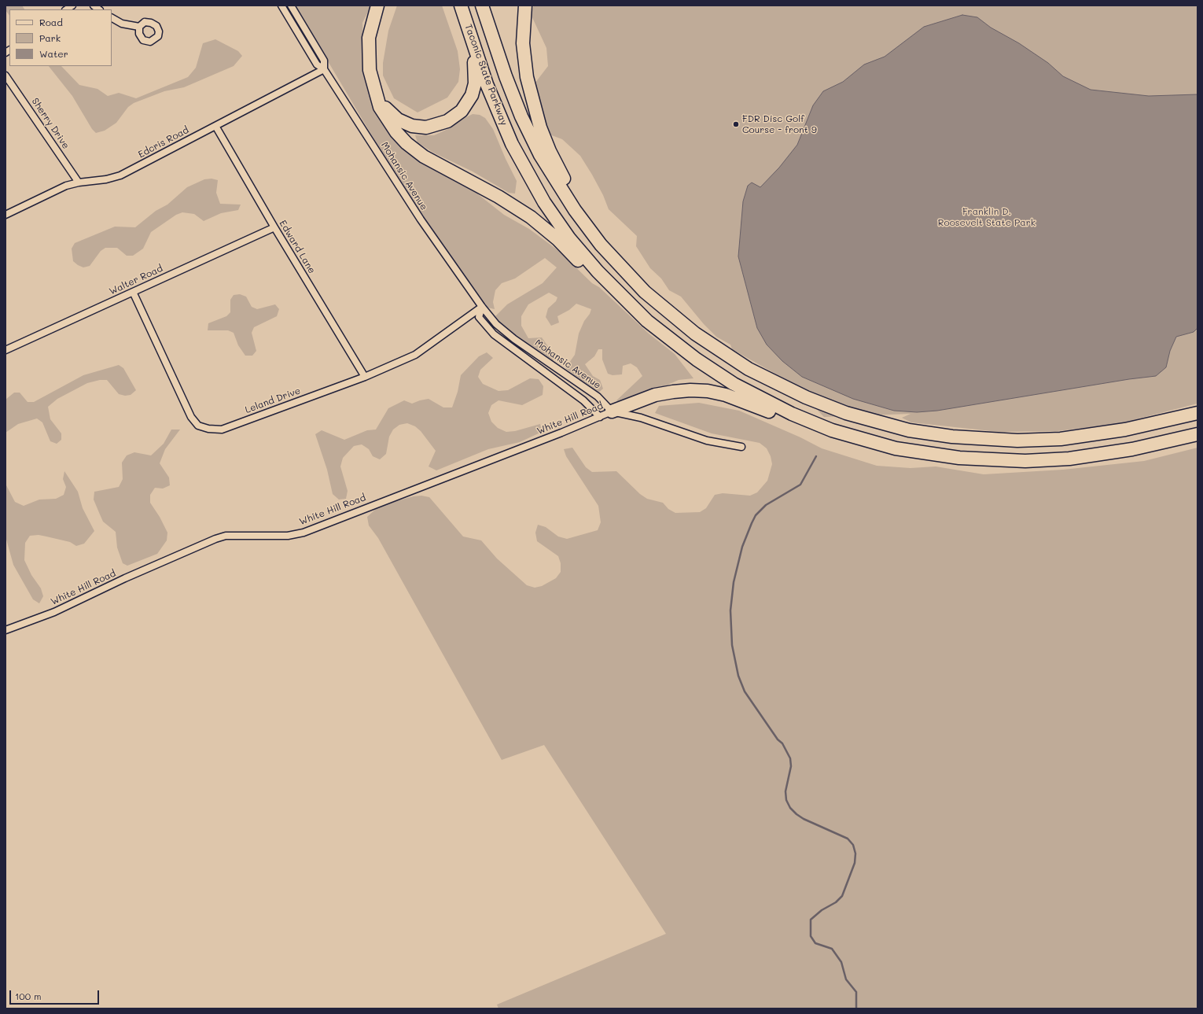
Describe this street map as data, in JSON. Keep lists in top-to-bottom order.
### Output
{
  "streets": {
    "highway": ["Taconic State Parkway"],
    "street": [
      "Sherry Drive",
      "Edcris Road",
      "Mohansic Avenue",
      "Edward Lane",
      "Walter Road",
      "Leland Drive",
      "White Hill Road"
    ]
  },
  "crossings": [
    ["Sherry Drive", "Edcris Road"],
    ["Edcris Road", "Mohansic Avenue"],
    ["Edcris Road", "Edward Lane"],
    ["Mohansic Avenue", "Leland Drive"],
    ["Mohansic Avenue", "White Hill Road"],
    ["Edward Lane", "Walter Road"],
    ["Edward Lane", "Leland Drive"],
    ["Walter Road", "Leland Drive"]
  ],
  "parks": ["Franklin D. Roosevelt State Park"],
  "places": ["FDR Disc Golf Course - front 9"],
  "legend": ["Road", "Park", "Water"],
  "scale_bar": "100 m"
}
